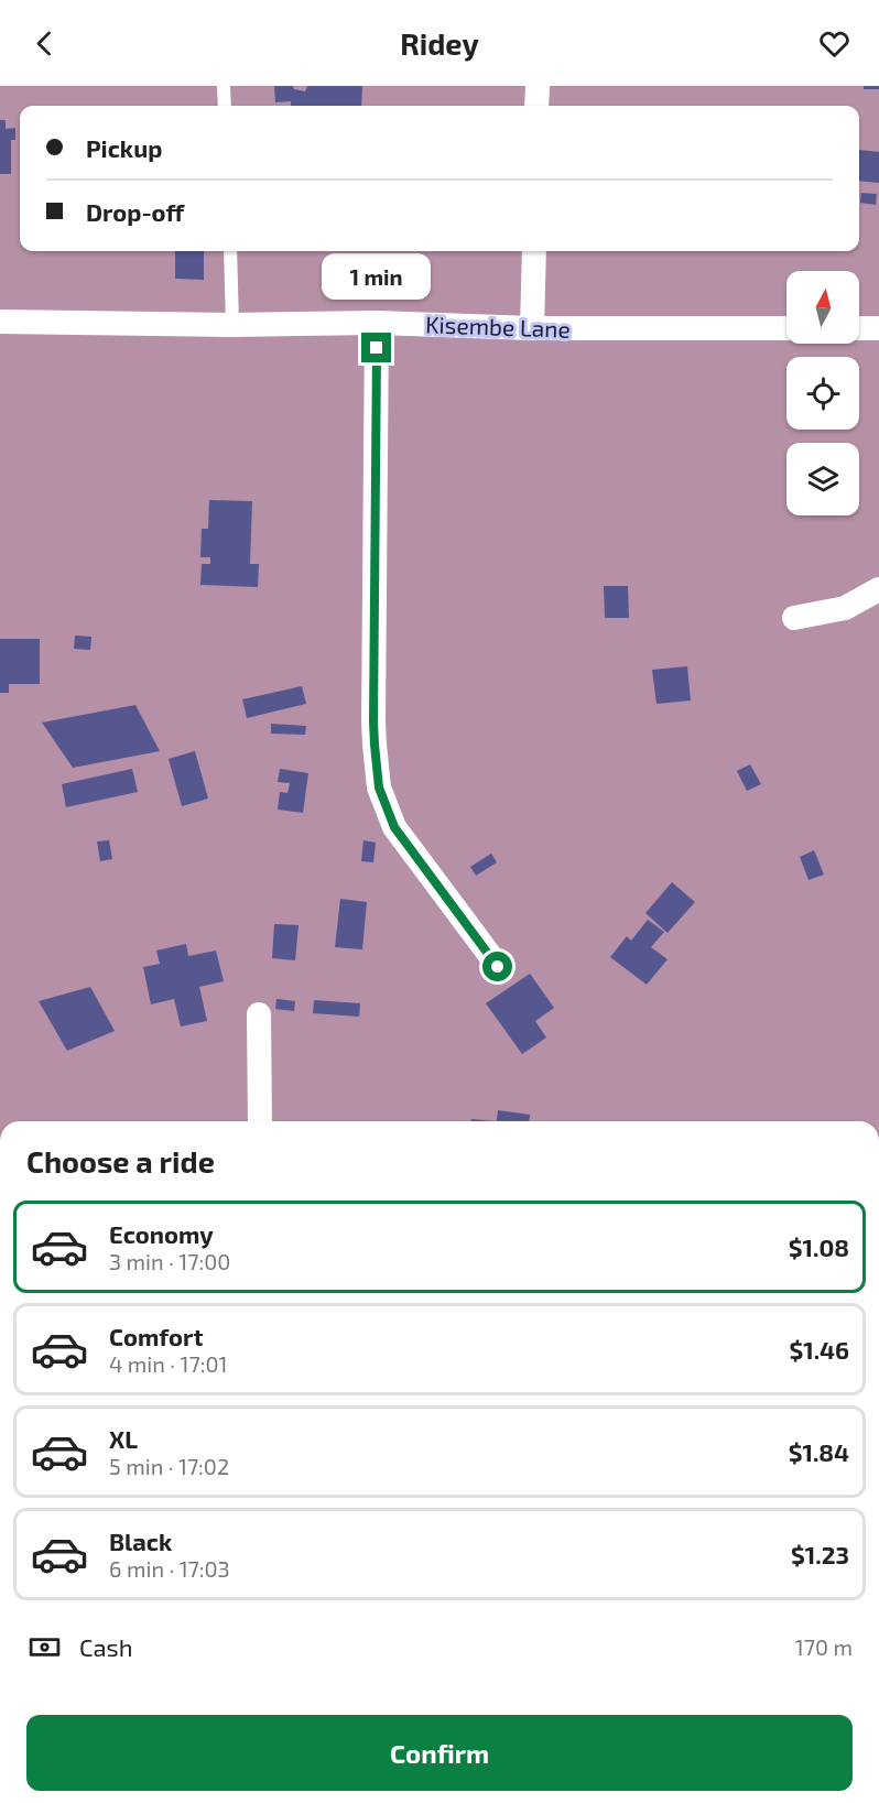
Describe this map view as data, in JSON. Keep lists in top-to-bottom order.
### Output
{
  "streets": {
    "street": ["Kisembe Lane"]
  },
  "north": "top",
  "page": {
    "header": "Ridey",
    "banner": ["Pickup", "Drop-off"],
    "bubble": "1 min",
    "heading": "Choose a ride",
    "list": [
      {
        "name": "Economy",
        "note": "3 min · 17:00",
        "value": "$1.08"
      },
      {
        "name": "Comfort",
        "note": "4 min · 17:01",
        "value": "$1.46"
      },
      {
        "name": "XL",
        "note": "5 min · 17:02",
        "value": "$1.84"
      },
      {
        "name": "Black",
        "note": "6 min · 17:03",
        "value": "$1.23"
      }
    ],
    "pay": ["Cash", "170 m"],
    "buttons": "Confirm"
  }
}
